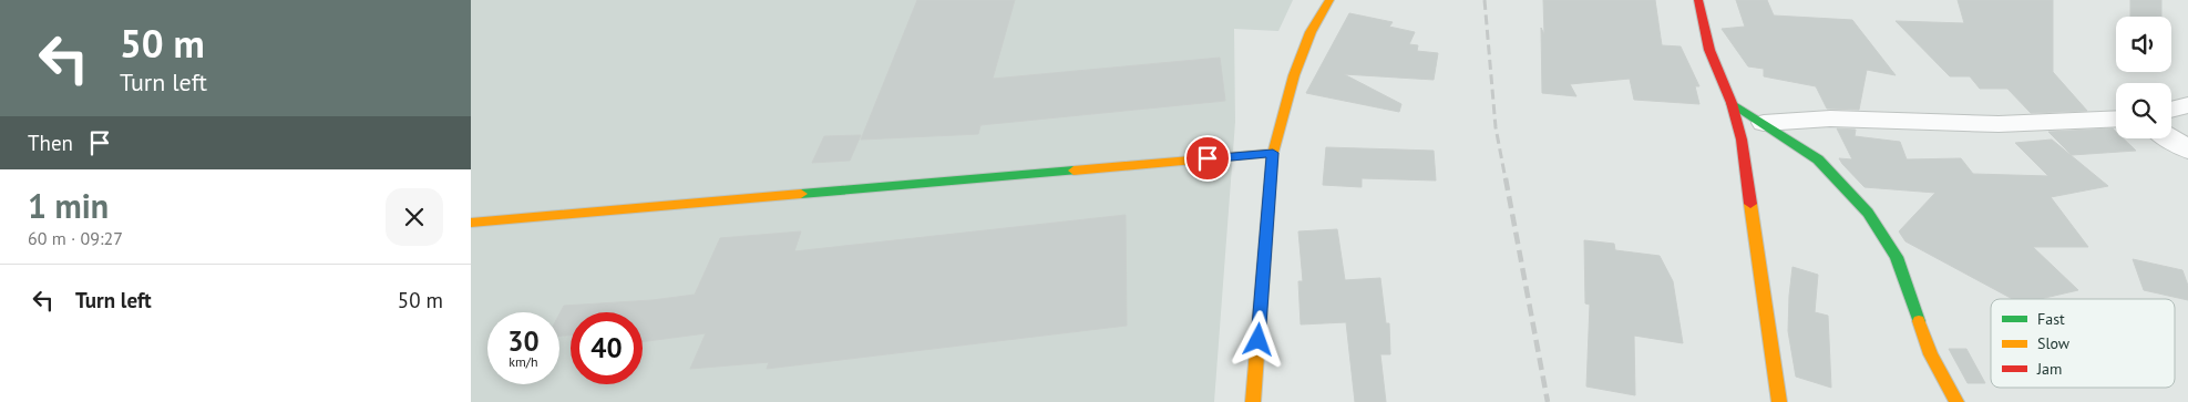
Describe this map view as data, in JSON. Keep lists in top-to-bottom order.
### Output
{
  "legend": ["Fast", "Slow", "Jam"],
  "page": {
    "turn": ["50 m", "Turn left"],
    "then": "Then",
    "heading": ["1 min", "60 m · 09:27"],
    "list": [
      {
        "name": "Turn left",
        "value": "50 m"
      }
    ],
    "speed": "30 km/h",
    "limit": "40"
  }
}
